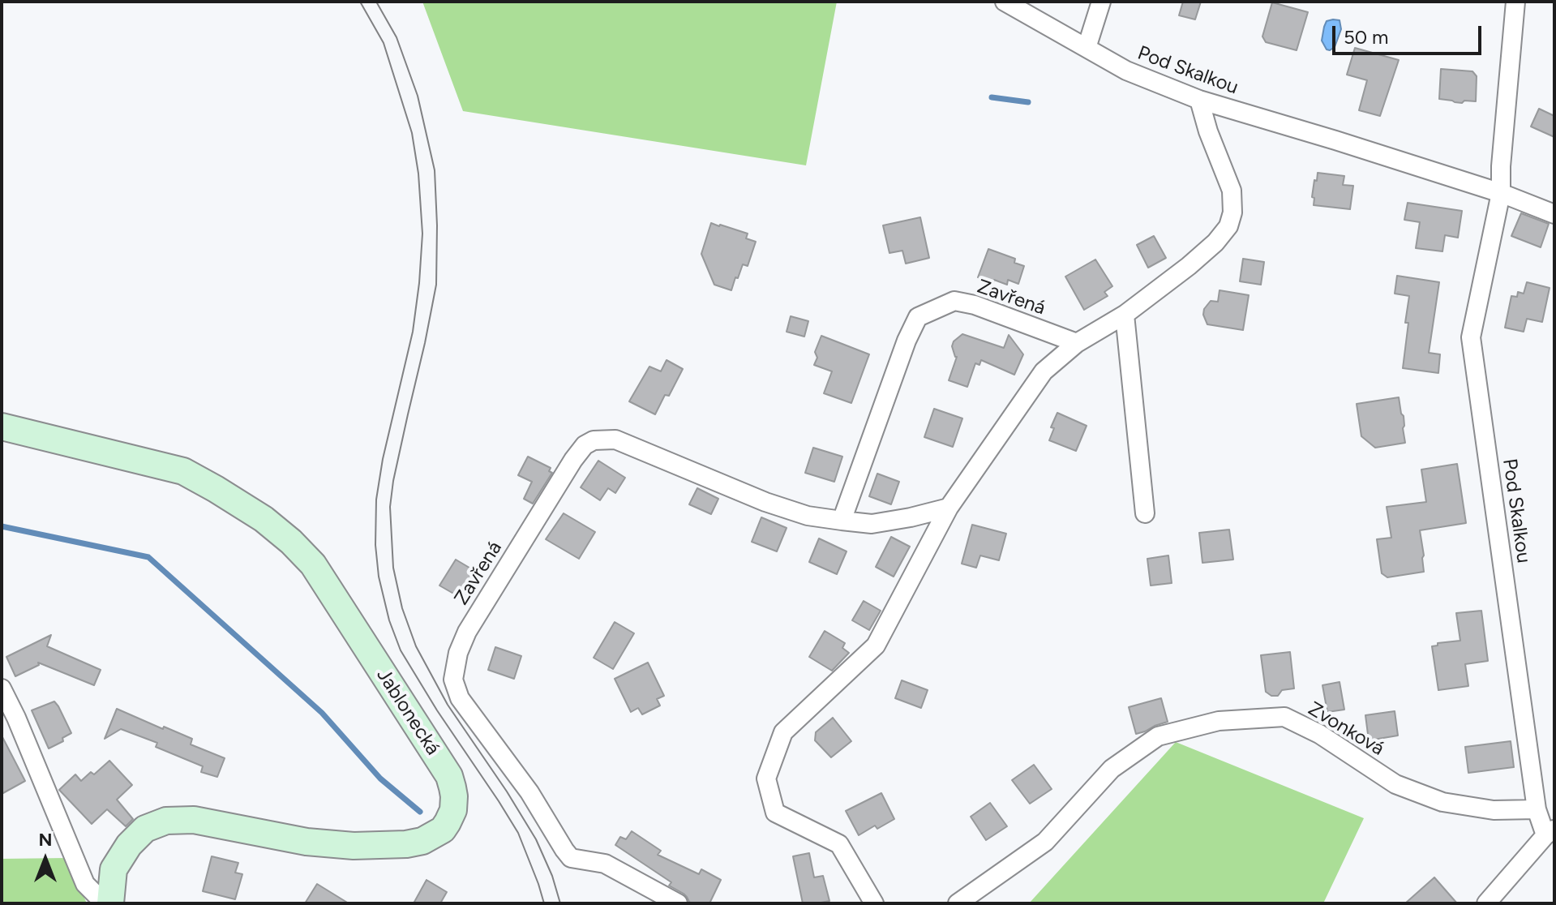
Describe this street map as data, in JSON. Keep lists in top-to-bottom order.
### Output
{
  "streets": {
    "main road": ["Jablonecká"],
    "street": ["Pod Skalkou", "Zavřená", "Zvonková"]
  },
  "crossings": [
    ["Pod Skalkou", "Zvonková"]
  ],
  "scale_bar": "50 m",
  "north": "top"
}
